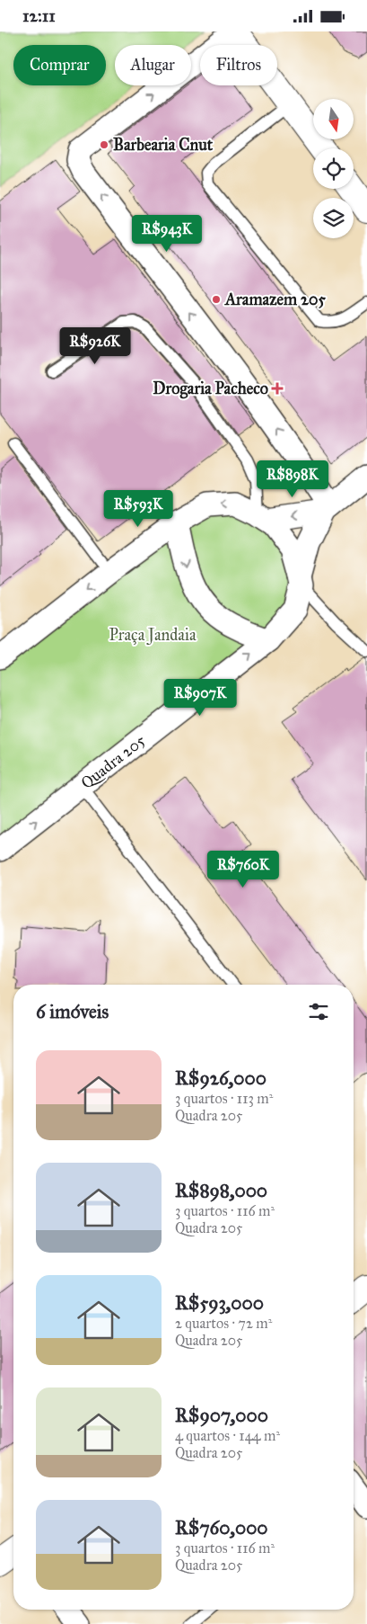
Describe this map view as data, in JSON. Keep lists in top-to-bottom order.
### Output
{
  "streets": {
    "street": ["Quadra 205"]
  },
  "parks": ["Praça Jandaia"],
  "places": {
    "other": ["Barbearia Cnut", "Aramazem 205"],
    "health": ["Drogaria Pacheco"]
  },
  "north": "bottom",
  "page": {
    "status": "12:11",
    "chip": ["Comprar", "Alugar", "Filtros"],
    "price": [
      "R$943K",
      "R$926K",
      "R$898K",
      "R$593K",
      "R$907K",
      "R$760K"
    ],
    "heading": "6 imóveis",
    "list": [
      {
        "name": "R$926,000",
        "note": "3 quartos · 113 m² · Quadra 205"
      },
      {
        "name": "R$898,000",
        "note": "3 quartos · 116 m² · Quadra 205"
      },
      {
        "name": "R$593,000",
        "note": "2 quartos · 72 m² · Quadra 205"
      },
      {
        "name": "R$907,000",
        "note": "4 quartos · 144 m² · Quadra 205"
      },
      {
        "name": "R$760,000",
        "note": "3 quartos · 116 m² · Quadra 205"
      }
    ]
  }
}
